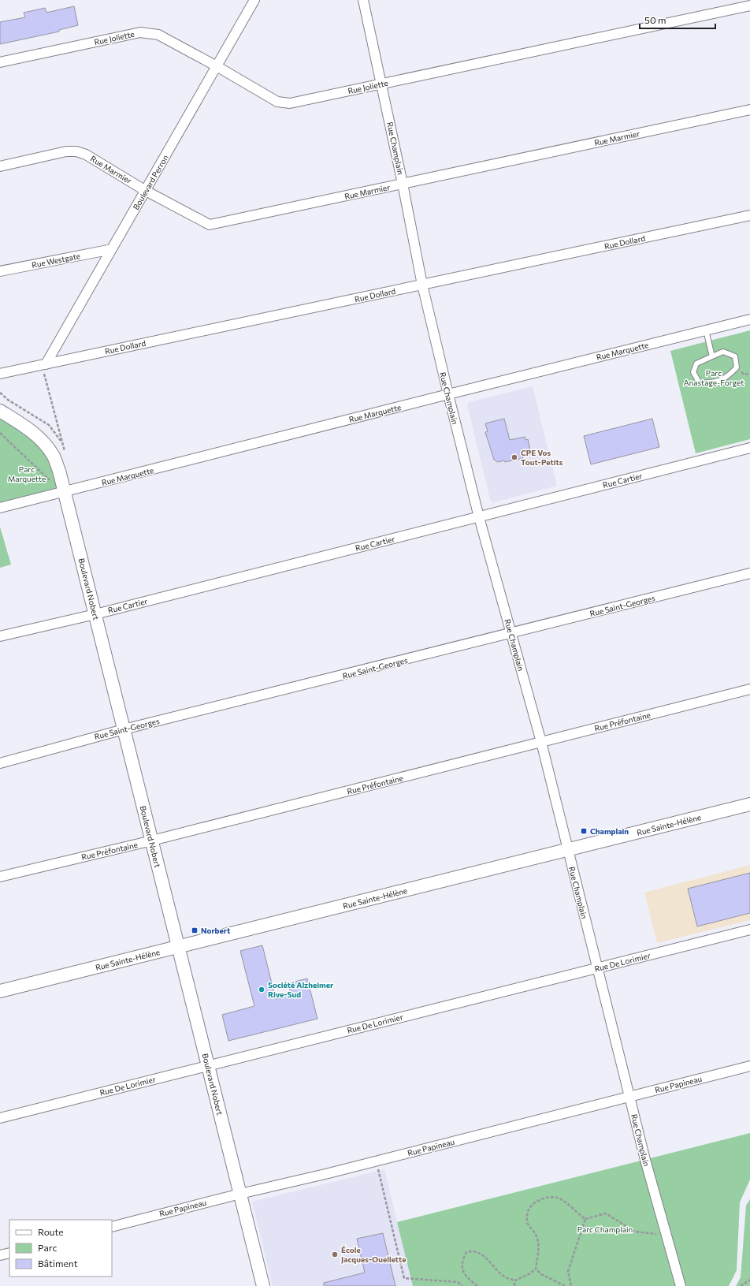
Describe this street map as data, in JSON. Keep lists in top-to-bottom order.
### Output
{
  "streets": {
    "street": [
      "Rue Joliette",
      "Rue Marmier",
      "Rue Champlain",
      "Boulevard Perron",
      "Rue Dollard",
      "Rue Westgate",
      "Rue Marquette",
      "Rue Cartier",
      "Boulevard Nobert",
      "Rue Saint-Georges",
      "Rue Préfontaine",
      "Rue Sainte-Hélène",
      "Rue De Lorimier",
      "Rue Papineau"
    ]
  },
  "crossings": [
    ["Rue Joliette", "Rue Champlain"],
    ["Rue Joliette", "Boulevard Perron"],
    ["Rue Marmier", "Rue Champlain"],
    ["Rue Marmier", "Boulevard Perron"],
    ["Rue Champlain", "Rue Dollard"],
    ["Rue Champlain", "Rue Marquette"],
    ["Rue Champlain", "Rue Cartier"],
    ["Rue Champlain", "Rue Saint-Georges"],
    ["Rue Champlain", "Rue Préfontaine"],
    ["Rue Champlain", "Rue Sainte-Hélène"],
    ["Rue Champlain", "Rue De Lorimier"],
    ["Rue Champlain", "Rue Papineau"],
    ["Boulevard Perron", "Rue Dollard"],
    ["Boulevard Perron", "Rue Westgate"],
    ["Rue Marquette", "Boulevard Nobert"],
    ["Rue Cartier", "Boulevard Nobert"],
    ["Boulevard Nobert", "Rue Saint-Georges"],
    ["Boulevard Nobert", "Rue Préfontaine"],
    ["Boulevard Nobert", "Rue Sainte-Hélène"],
    ["Boulevard Nobert", "Rue De Lorimier"],
    ["Boulevard Nobert", "Rue Papineau"]
  ],
  "parks": ["Parc Anastage-Forget", "Parc Marquette", "Parc Champlain"],
  "places": {
    "other": ["CPE Vos Tout-Petits", "Société Alzheimer Rive-Sud", "École Jacques-Ouellette"],
    "transit": ["Champlain", "Norbert"]
  },
  "legend": ["Route", "Parc", "Bâtiment"],
  "scale_bar": "50 m"
}
